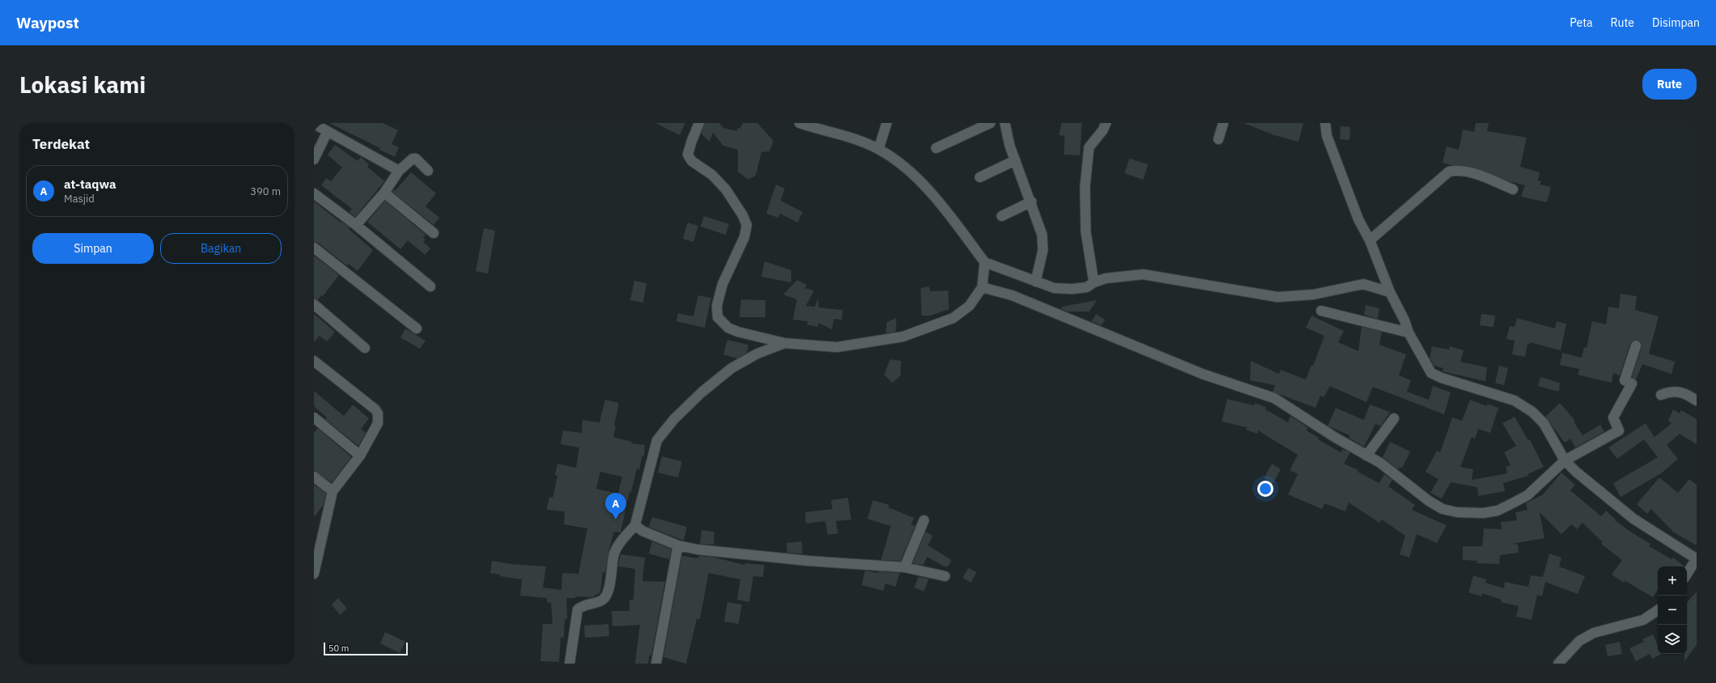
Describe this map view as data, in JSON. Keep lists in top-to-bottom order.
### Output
{
  "scale_bar": "50 m",
  "page": {
    "header": "Waypost",
    "nav": ["Peta", "Rute", "Disimpan"],
    "buttons": [
      "Rute",
      ["Simpan", "Bagikan"]
    ],
    "title": "Lokasi kami",
    "heading": "Terdekat",
    "list": [
      {
        "mark": "A",
        "name": "at-taqwa",
        "note": "Masjid",
        "value": "390 m"
      }
    ],
    "pins": "A",
    "map_buttons": ["+", "−"],
    "scale": "50 m"
  }
}
